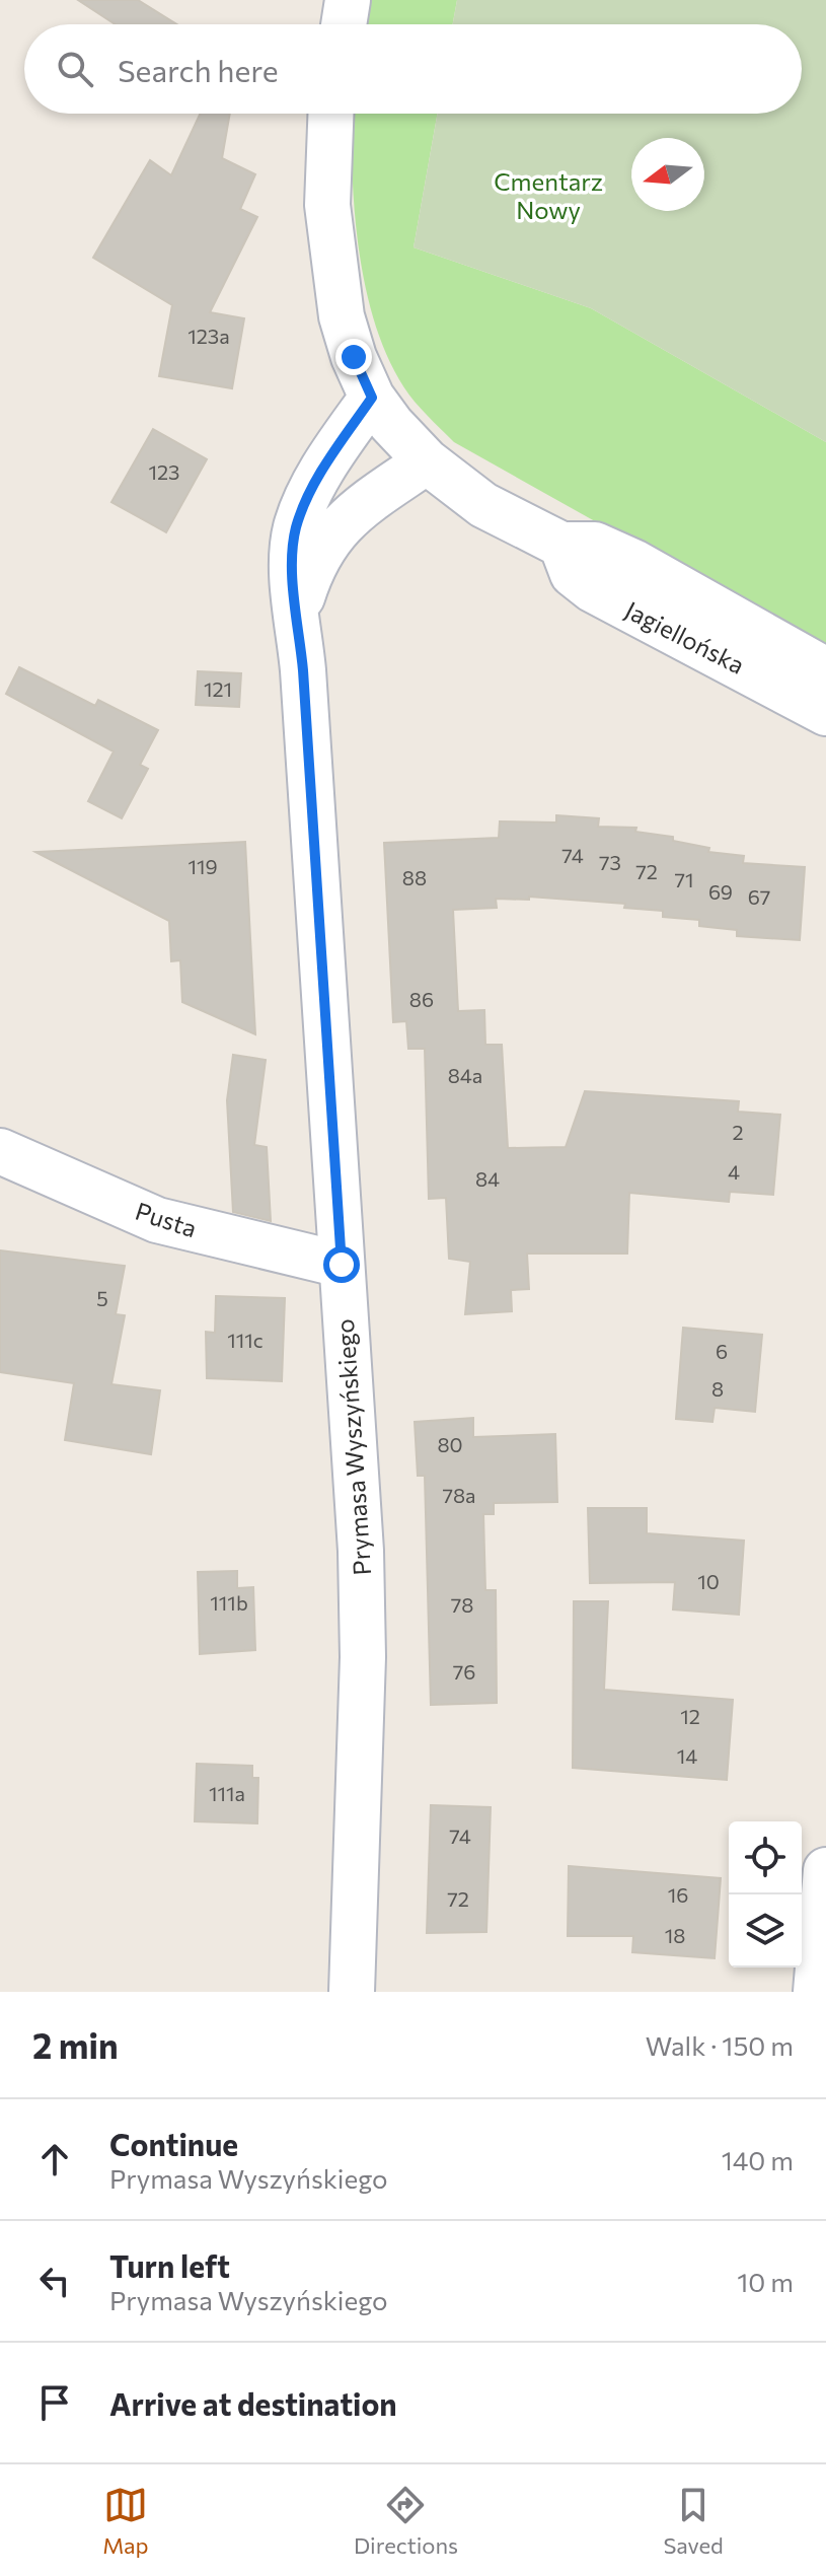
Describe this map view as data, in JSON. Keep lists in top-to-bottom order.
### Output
{
  "streets": {
    "street": ["Jagiellońska", "Pusta", "Prymasa Wyszyńskiego"]
  },
  "crossings": [
    ["Jagiellońska", "Prymasa Wyszyńskiego"],
    ["Pusta", "Prymasa Wyszyńskiego"]
  ],
  "parks": ["Cmentarz Nowy"],
  "house_numbers": [
    "123a",
    "123",
    "121",
    "74",
    "73",
    "119",
    "72",
    "88",
    "71",
    "69",
    "67",
    "86",
    "84a",
    "2",
    "4",
    "84",
    "5",
    "111c",
    "6",
    "8",
    "80",
    "78a",
    "10",
    "111b",
    "78",
    "76",
    "12",
    "14",
    "111a",
    "74",
    "16",
    "72",
    "18"
  ],
  "north": "left",
  "page": {
    "search": "Search here",
    "heading": ["2 min", "Walk · 150 m"],
    "list": [
      ["Continue", "Prymasa Wyszyńskiego", "140 m"],
      ["Turn left", "Prymasa Wyszyńskiego", "10 m"],
      "Arrive at destination"
    ],
    "nav": ["Map", "Directions", "Saved"]
  }
}
